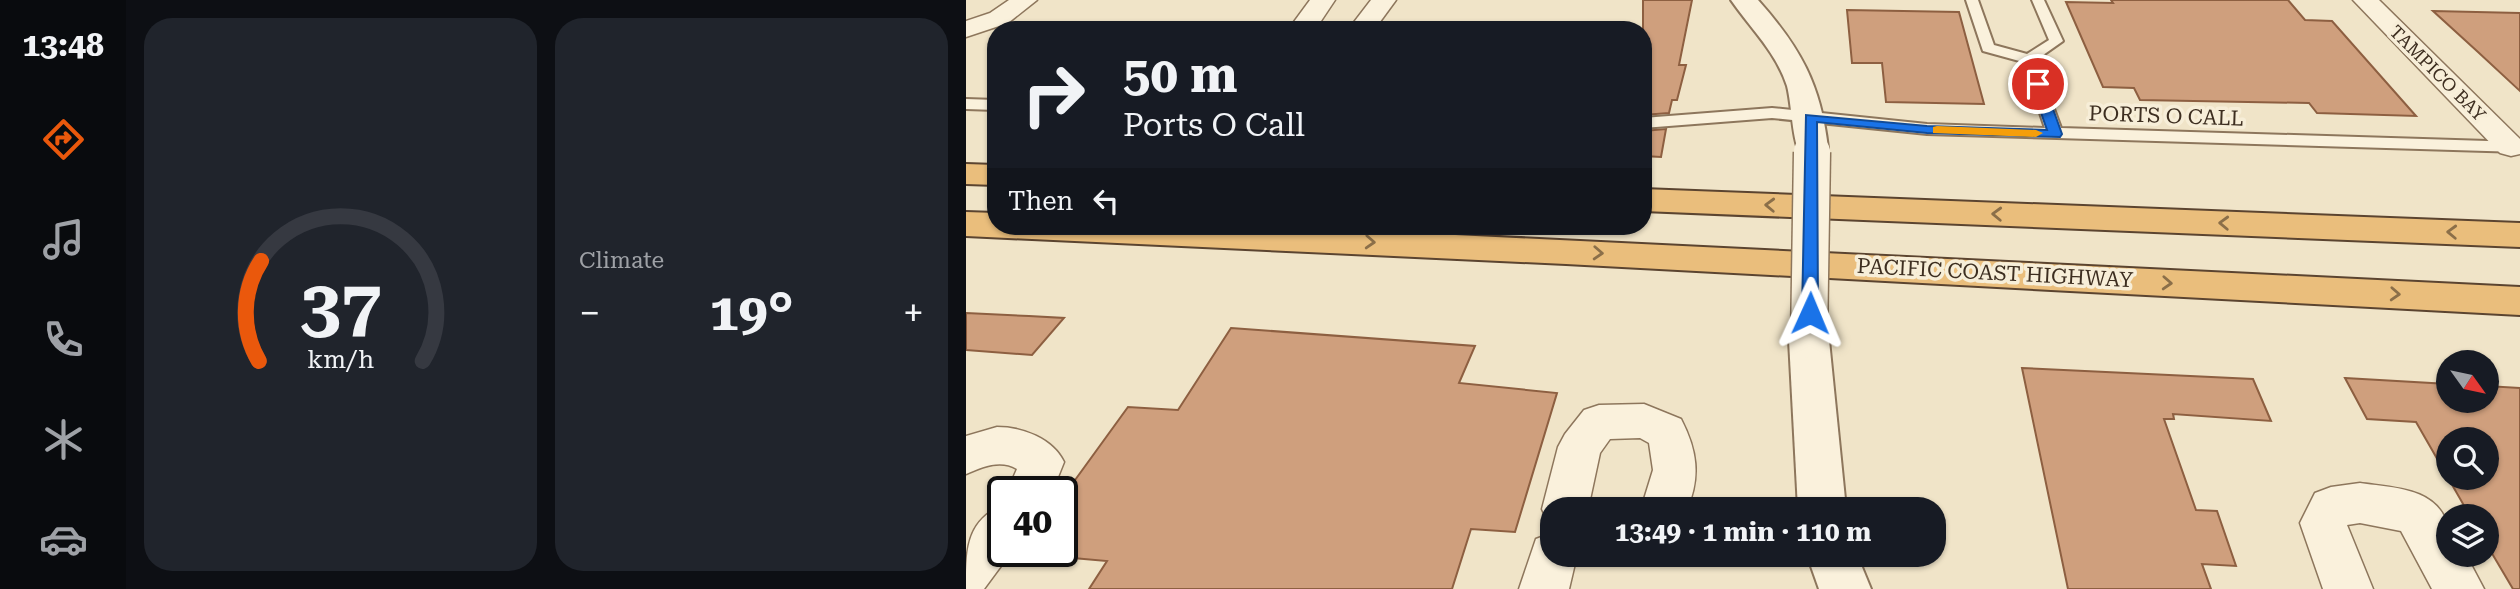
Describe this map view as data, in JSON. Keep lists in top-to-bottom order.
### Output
{
  "streets": {
    "highway": ["PACIFIC COAST HIGHWAY"],
    "street": ["TAMPICO BAY"],
    "lane": ["PORTS O CALL"]
  },
  "crossings": [
    ["TAMPICO BAY", "PORTS O CALL"]
  ],
  "north": "bottom right",
  "page": {
    "tabs": "13:48",
    "tile": "Climate",
    "turn": ["50 m", "Ports O Call"],
    "then": "Then",
    "heat": ["−", "19°", "+"],
    "limit": "40",
    "trip": "13:49 · 1 min · 110 m",
    "gauge": ["37", "km/h"]
  }
}
